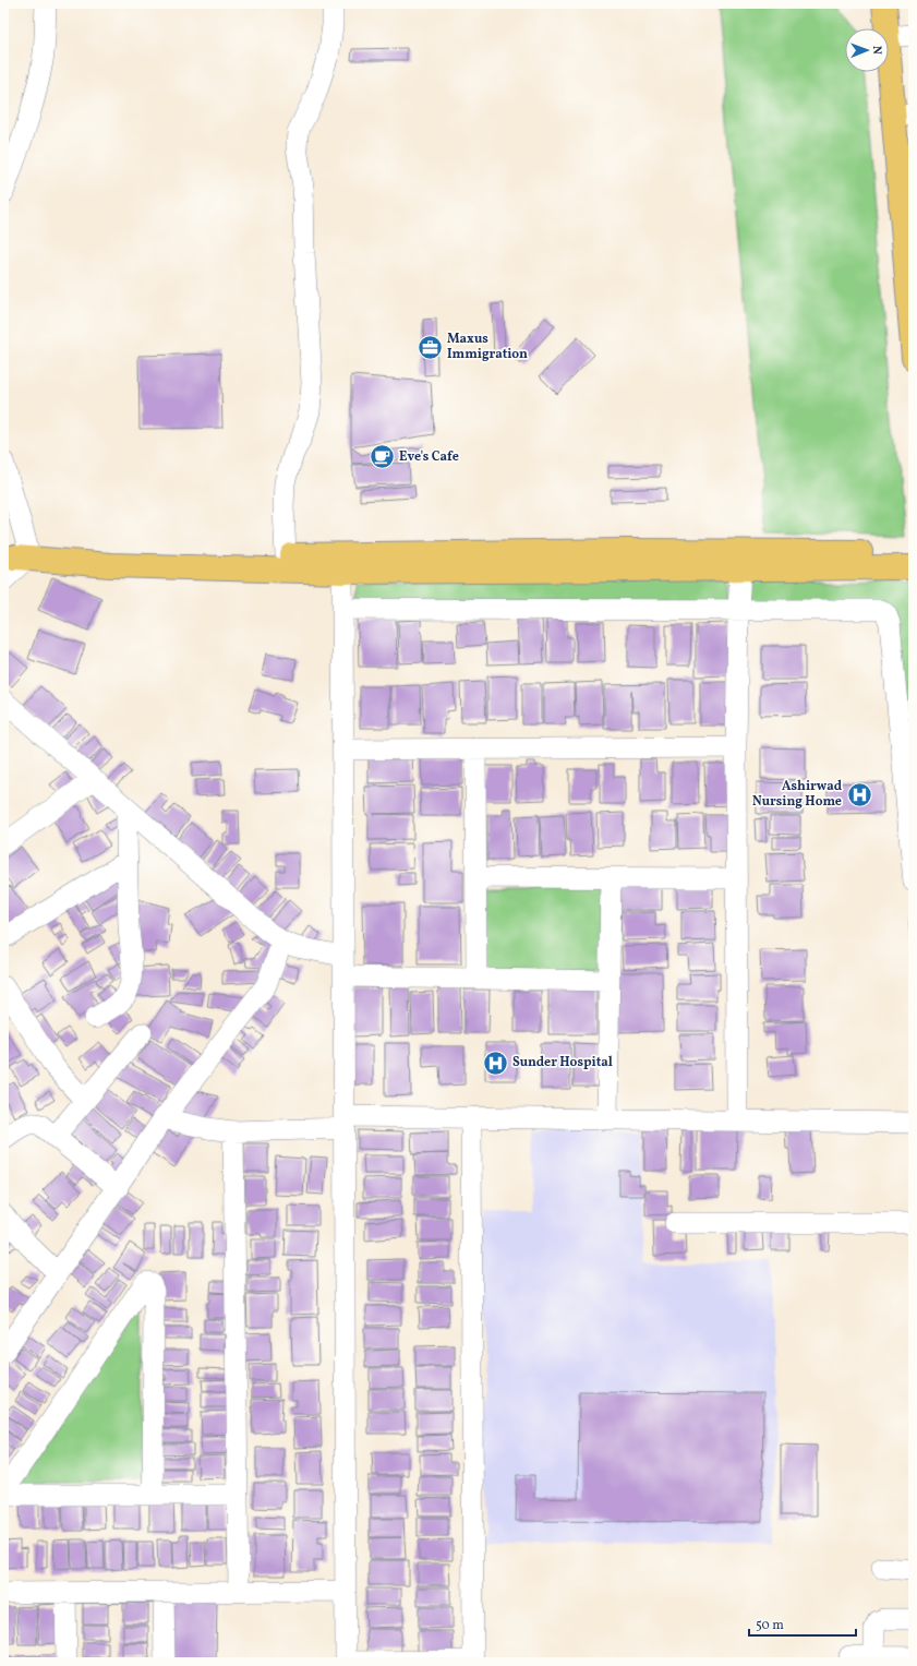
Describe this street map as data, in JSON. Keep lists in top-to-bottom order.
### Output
{
  "places": {
    "office": ["Maxus Immigration"],
    "cafe": ["Eve's Cafe"],
    "hospital": ["Ashirwad Nursing Home", "Sunder Hospital"]
  },
  "scale_bar": "50 m",
  "north": "right"
}
